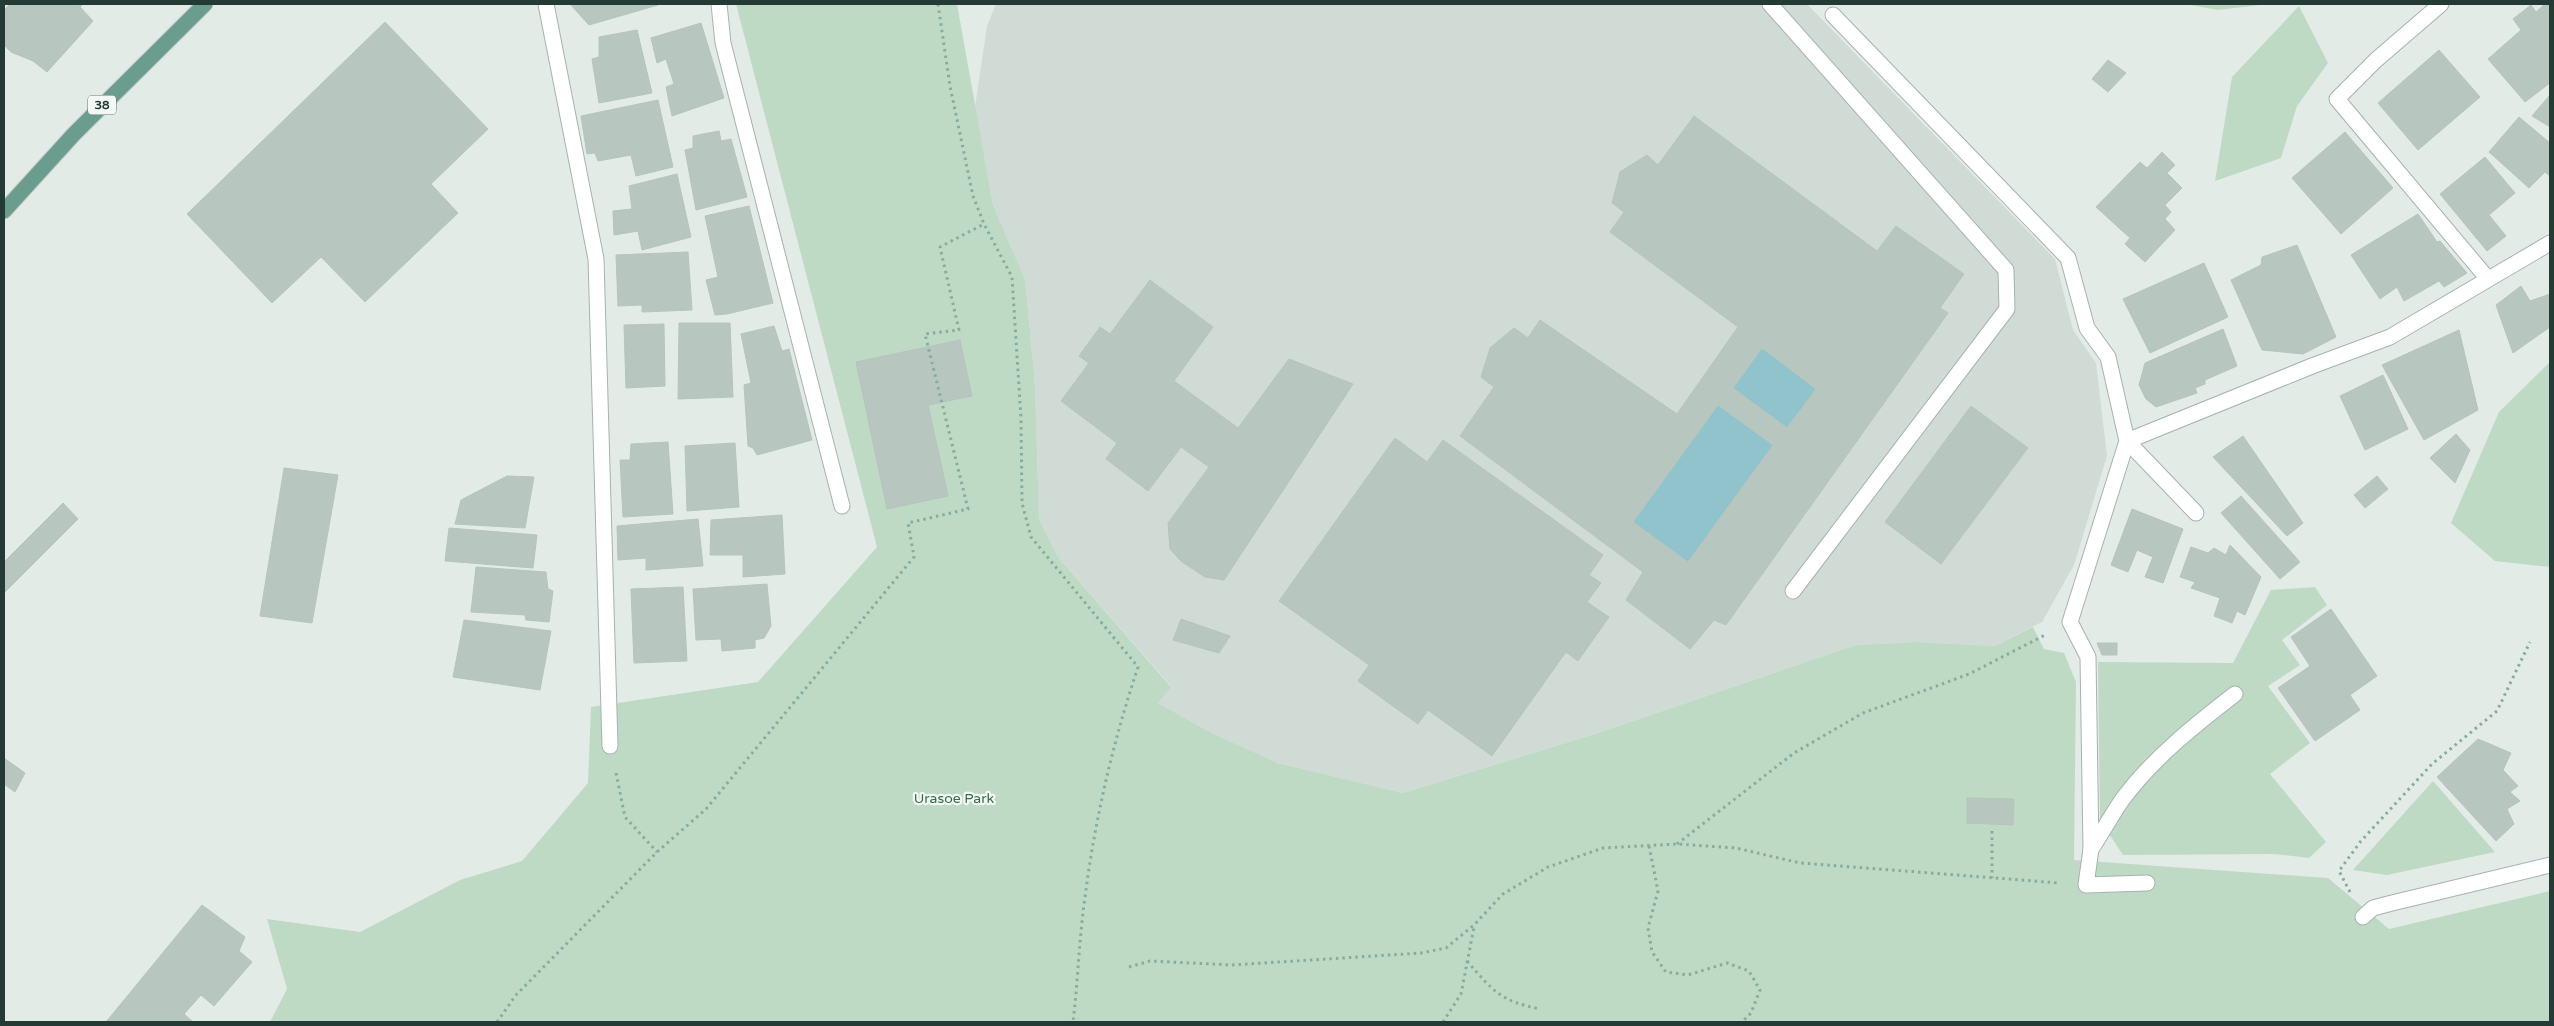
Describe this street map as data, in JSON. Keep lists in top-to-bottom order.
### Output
{
  "streets": {
    "main road": ["38"]
  },
  "parks": ["Urasoe Park"]
}
